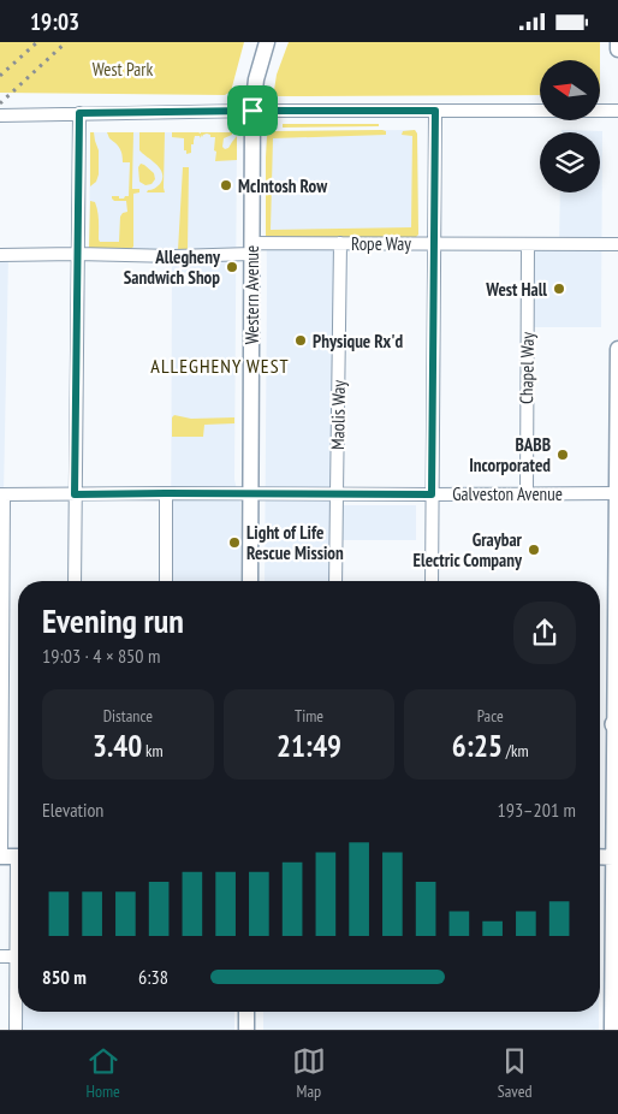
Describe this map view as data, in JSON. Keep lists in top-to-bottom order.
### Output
{
  "streets": {
    "main road": ["Western Avenue"],
    "street": [
      "Rope Way",
      "Chapel Way",
      "Maolis Way",
      "Galveston Avenue"
    ]
  },
  "crossings": [
    ["Rope Way", "Western Avenue"],
    ["Rope Way", "Chapel Way"],
    ["Rope Way", "Maolis Way"],
    ["Western Avenue", "Galveston Avenue"],
    ["Chapel Way", "Galveston Avenue"],
    ["Maolis Way", "Galveston Avenue"]
  ],
  "districts": ["ALLEGHENY WEST"],
  "parks": ["West Park"],
  "places": [
    "McIntosh Row",
    "Allegheny Sandwich Shop",
    "West Hall",
    "Physique Rx'd",
    "BABB Incorporated",
    "Light of Life Rescue Mission",
    "Graybar Electric Company"
  ],
  "north": "left",
  "page": {
    "status": "19:03",
    "heading": ["Evening run", "19:03 · 4 × 850 m"],
    "stats": [
      ["Distance", "3.40 km"],
      ["Time", "21:49"],
      ["Pace", "6:25 /km"]
    ],
    "chart": ["Elevation", "193–201 m"],
    "list": [
      {
        "name": "850 m",
        "note": "6:38"
      }
    ],
    "tabs": ["Home", "Map", "Saved"]
  }
}
